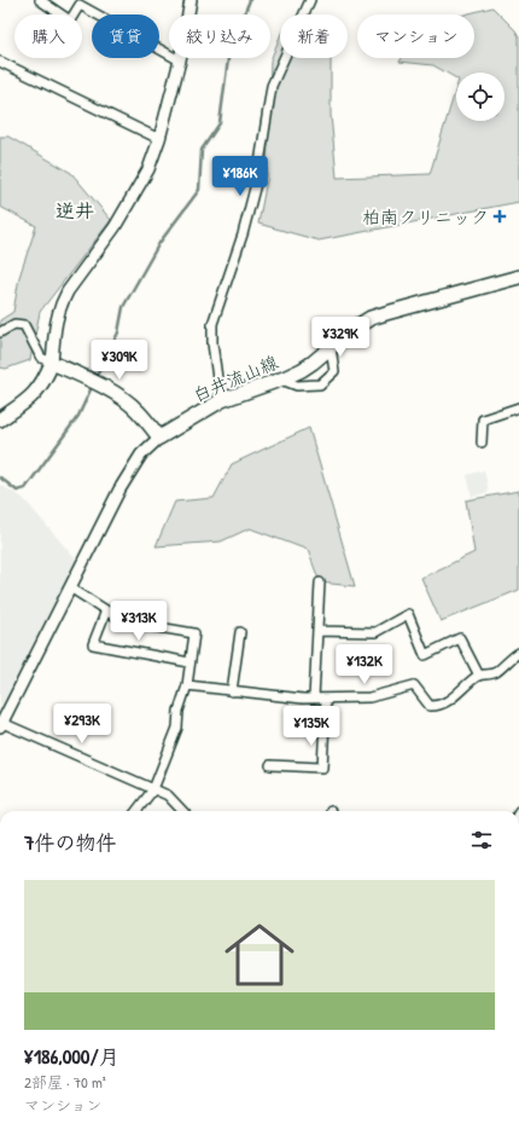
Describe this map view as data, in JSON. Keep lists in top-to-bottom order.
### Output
{
  "streets": {
    "main road": ["白井流山線"]
  },
  "districts": ["逆井"],
  "places": {
    "health": ["柏南クリニック"]
  },
  "page": {
    "chip": [
      "購入",
      "賃貸",
      "絞り込み",
      "新着",
      "マンション"
    ],
    "price": [
      "¥186K",
      "¥329K",
      "¥309K",
      "¥313K",
      "¥132K",
      "¥293K",
      "¥135K"
    ],
    "heading": "7件の物件",
    "list": [
      {
        "name": "¥186,000/月",
        "note": "2部屋 · 70 m² · マンション"
      }
    ]
  }
}
